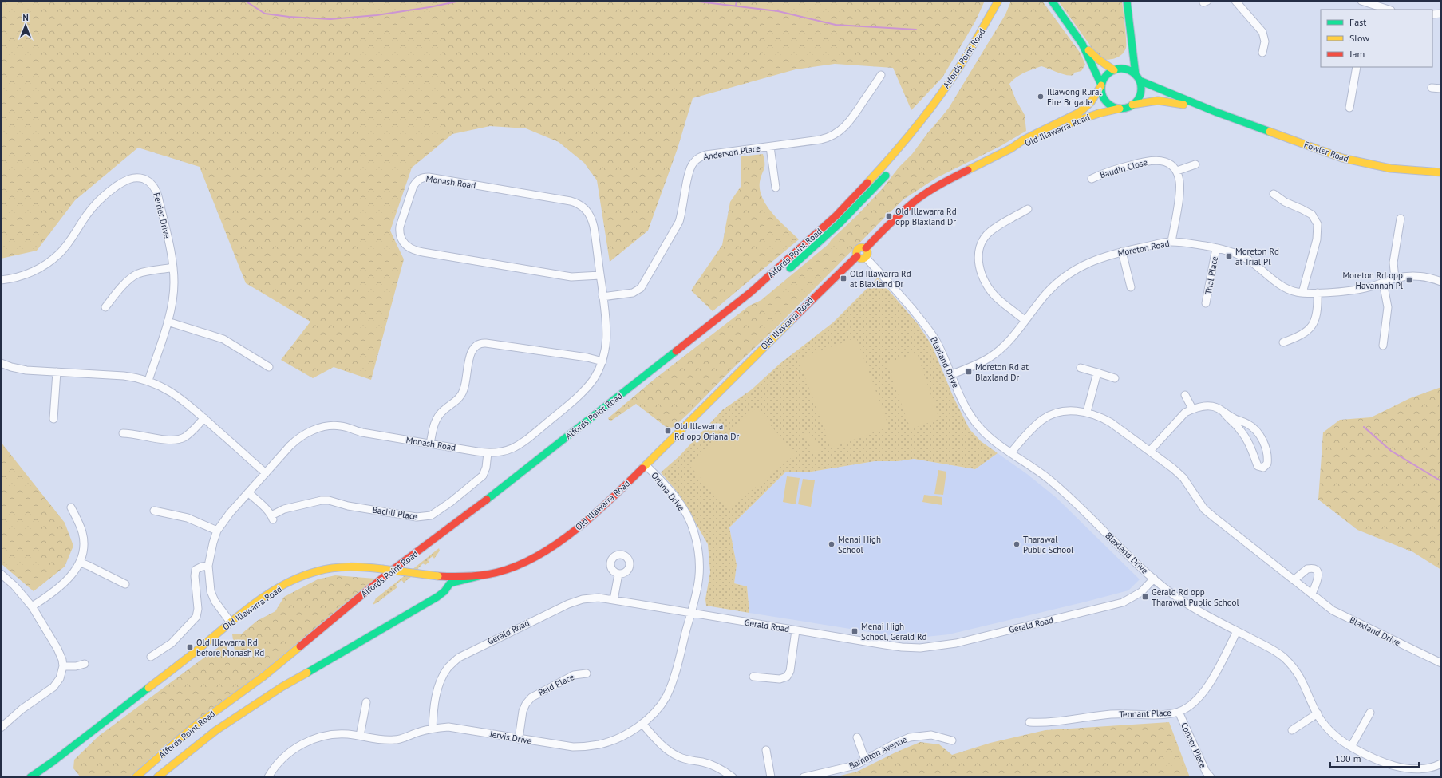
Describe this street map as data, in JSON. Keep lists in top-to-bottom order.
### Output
{
  "streets": {
    "main road": ["Alfords Point Road", "Old Illawarra Road", "Fowler Road"],
    "street": [
      "Anderson Place",
      "Baudin Close",
      "Monash Road",
      "Ferrier Drive",
      "Moreton Road",
      "Trial Place",
      "Blaxland Drive",
      "Oriana Drive",
      "Bachli Place",
      "Gerald Road",
      "Reid Place",
      "Tennant Place",
      "Jervis Drive",
      "Connor Place",
      "Bampton Avenue"
    ]
  },
  "crossings": [
    ["Old Illawarra Road", "Fowler Road"],
    ["Old Illawarra Road", "Monash Road"],
    ["Old Illawarra Road", "Blaxland Drive"],
    ["Old Illawarra Road", "Oriana Drive"],
    ["Anderson Place", "Monash Road"],
    ["Monash Road", "Bachli Place"],
    ["Moreton Road", "Trial Place"],
    ["Moreton Road", "Blaxland Drive"],
    ["Blaxland Drive", "Gerald Road"],
    ["Blaxland Drive", "Tennant Place"],
    ["Oriana Drive", "Gerald Road"],
    ["Oriana Drive", "Jervis Drive"],
    ["Gerald Road", "Jervis Drive"],
    ["Reid Place", "Jervis Drive"],
    ["Tennant Place", "Connor Place"]
  ],
  "places": {
    "other": ["Illawong Rural Fire Brigade", "Menai High School", "Tharawal Public School"],
    "transit": [
      "Old Illawarra Rd opp Blaxland Dr",
      "Moreton Rd at Trial Pl",
      "Old Illawarra Rd at Blaxland Dr",
      "Moreton Rd opp Havannah Pl",
      "Moreton Rd at Blaxland Dr",
      "Old Illawarra Rd opp Oriana Dr",
      "Gerald Rd opp Tharawal Public School",
      "Menai High School, Gerald Rd",
      "Old Illawarra Rd before Monash Rd"
    ]
  },
  "legend": ["Fast", "Slow", "Jam"],
  "scale_bar": "100 m",
  "north": "top"
}
